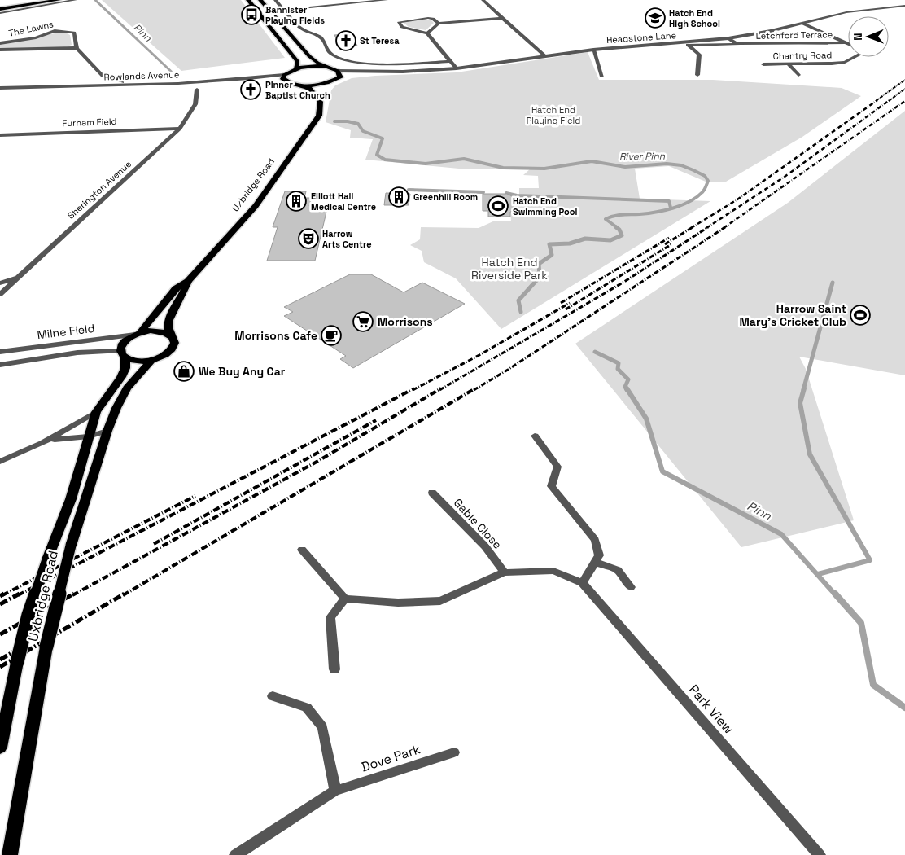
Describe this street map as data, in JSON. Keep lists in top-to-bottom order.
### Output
{
  "streets": {
    "main road": ["Uxbridge Road"],
    "street": [
      "The Lawns",
      "Letchford Terrace",
      "Headstone Lane",
      "Chantry Road",
      "Rowlands Avenue",
      "Furham Field",
      "Sherington Avenue",
      "Milne Field",
      "Gable Close",
      "Park View",
      "Dove Park"
    ]
  },
  "crossings": [
    ["Letchford Terrace", "Headstone Lane"],
    ["Furham Field", "Sherington Avenue"],
    ["Uxbridge Road", "Milne Field"]
  ],
  "water": ["Pinn", "River Pinn"],
  "parks": ["Hatch End Playing Field", "Hatch End Riverside Park"],
  "places": {
    "bus stop": ["Bannister Playing Fields"],
    "school or university": ["Hatch End High School"],
    "church": ["St Teresa", "Pinner Baptist Church"],
    "building": ["Greenhill Room", "Elliott Hall Medical Centre"],
    "sports": ["Hatch End Swimming Pool", "Harrow Saint Mary's Cricket Club"],
    "theatre": ["Harrow Arts Centre"],
    "supermarket": ["Morrisons"],
    "cafe": ["Morrisons Cafe"],
    "shop": ["We Buy Any Car"]
  },
  "north": "left"
}
